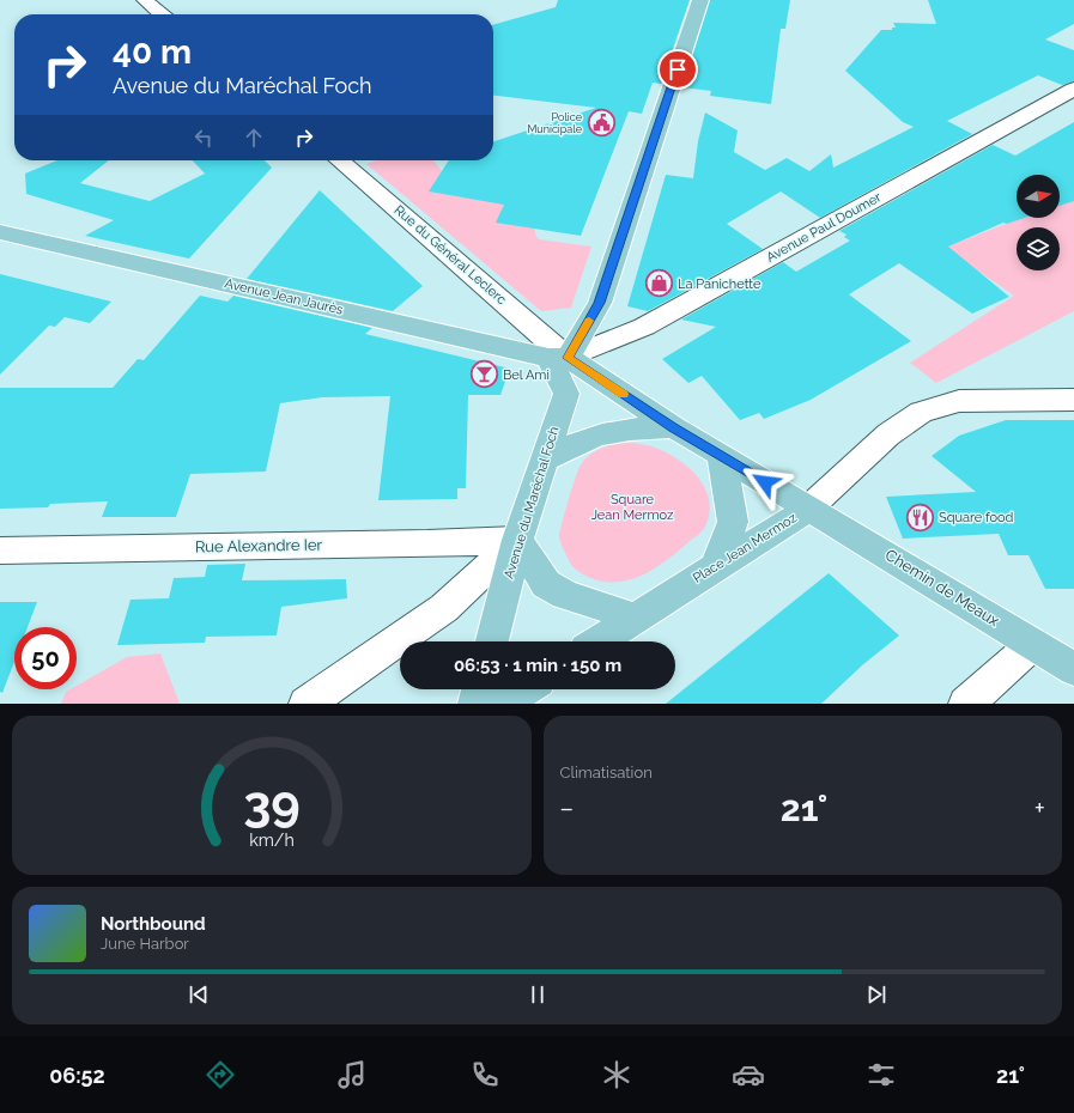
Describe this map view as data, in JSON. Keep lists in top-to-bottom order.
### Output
{
  "streets": {
    "main road": [
      "Avenue Jean Jaurès",
      "Avenue du Maréchal Foch",
      "Place Jean Mermoz",
      "Chemin de Meaux"
    ],
    "street": ["Avenue Paul Doumer", "Rue du Général Leclerc", "Rue Alexandre Ier"]
  },
  "crossings": [
    ["Avenue Paul Doumer", "Rue du Général Leclerc"],
    ["Avenue Paul Doumer", "Avenue Jean Jaurès"],
    ["Avenue Paul Doumer", "Avenue du Maréchal Foch"],
    ["Avenue Paul Doumer", "Place Jean Mermoz"],
    ["Rue du Général Leclerc", "Avenue Jean Jaurès"],
    ["Rue du Général Leclerc", "Avenue du Maréchal Foch"],
    ["Rue du Général Leclerc", "Place Jean Mermoz"],
    ["Avenue Jean Jaurès", "Avenue du Maréchal Foch"],
    ["Avenue Jean Jaurès", "Place Jean Mermoz"],
    ["Avenue du Maréchal Foch", "Rue Alexandre Ier"],
    ["Avenue du Maréchal Foch", "Place Jean Mermoz"],
    ["Place Jean Mermoz", "Chemin de Meaux"]
  ],
  "parks": ["Square Jean Mermoz"],
  "places": {
    "public building": ["Police Municipale"],
    "shop": ["La Panichette"],
    "bar": ["Bel Ami"],
    "restaurant": ["Square food"]
  },
  "north": "right",
  "page": {
    "turn": ["40 m", "Avenue du Maréchal Foch"],
    "limit": "50",
    "trip": "06:53 · 1 min · 150 m",
    "tile": "Climatisation",
    "heat": ["−", "21°", "+"],
    "song": ["Northbound", "June Harbor"],
    "tabs": ["06:52", "21°"],
    "gauge": ["39", "km/h"]
  }
}
